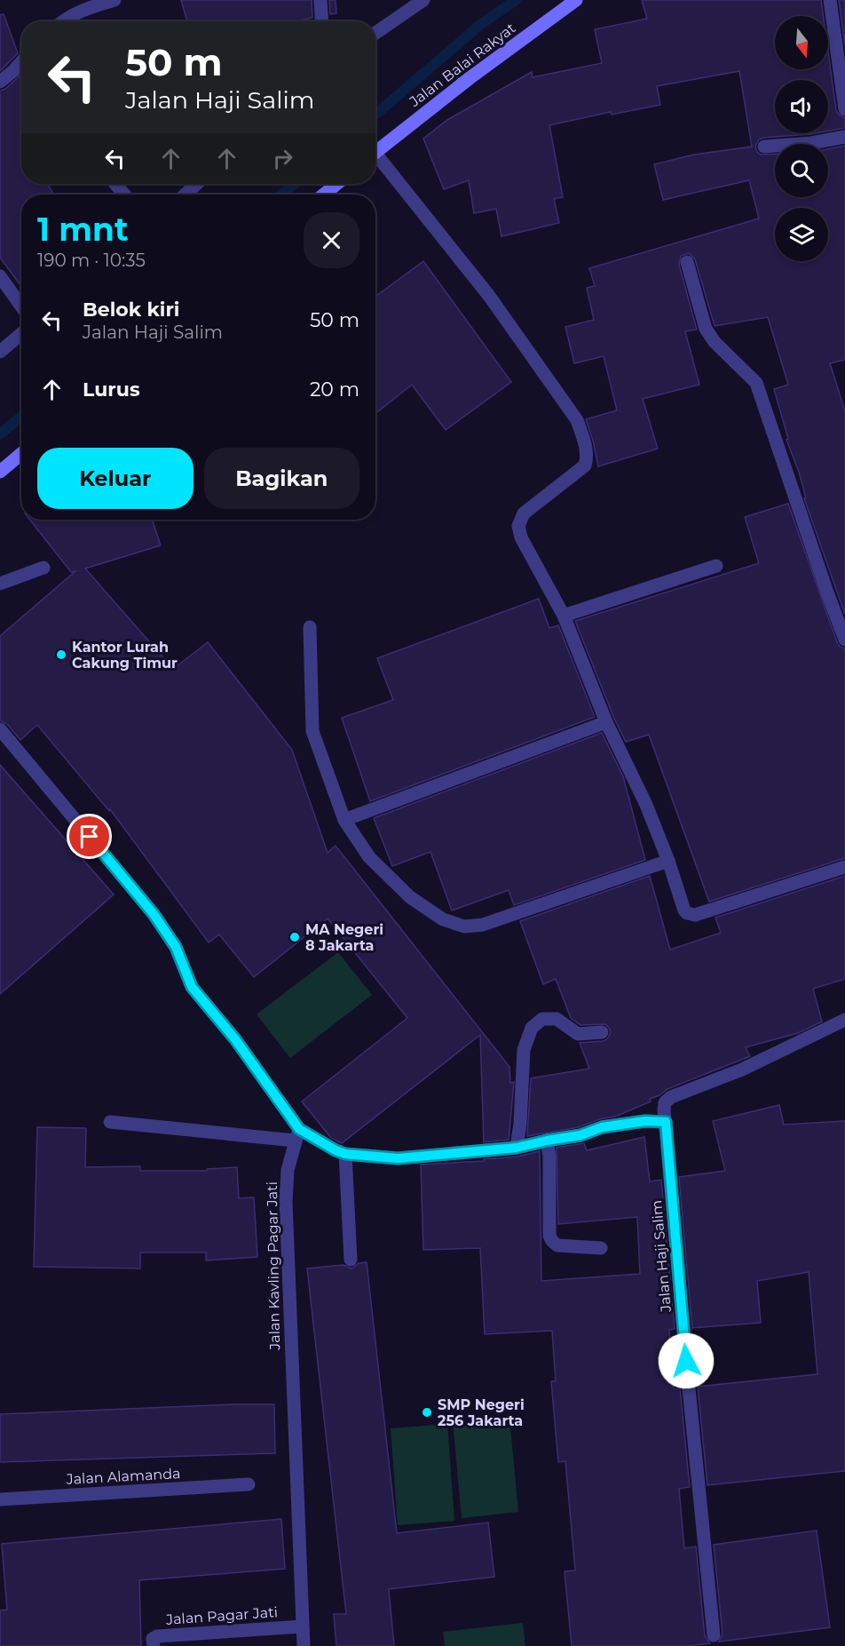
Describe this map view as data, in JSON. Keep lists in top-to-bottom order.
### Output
{
  "streets": {
    "street": [
      "Jalan Balai Rakyat",
      "Jalan Haji Salim",
      "Jalan Kavling Pagar Jati",
      "Jalan Alamanda",
      "Jalan Pagar Jati"
    ]
  },
  "crossings": [
    ["Jalan Kavling Pagar Jati", "Jalan Pagar Jati"]
  ],
  "places": ["Kantor Lurah Cakung Timur", "MA Negeri 8 Jakarta", "SMP Negeri 256 Jakarta"],
  "north": "bottom",
  "page": {
    "turn": ["50 m", "Jalan Haji Salim"],
    "heading": ["1 mnt", "190 m · 10:35"],
    "list": [
      {
        "name": "Belok kiri",
        "note": "Jalan Haji Salim",
        "value": "50 m"
      },
      {
        "name": "Lurus",
        "value": "20 m"
      }
    ],
    "buttons": ["Keluar", "Bagikan"]
  }
}
